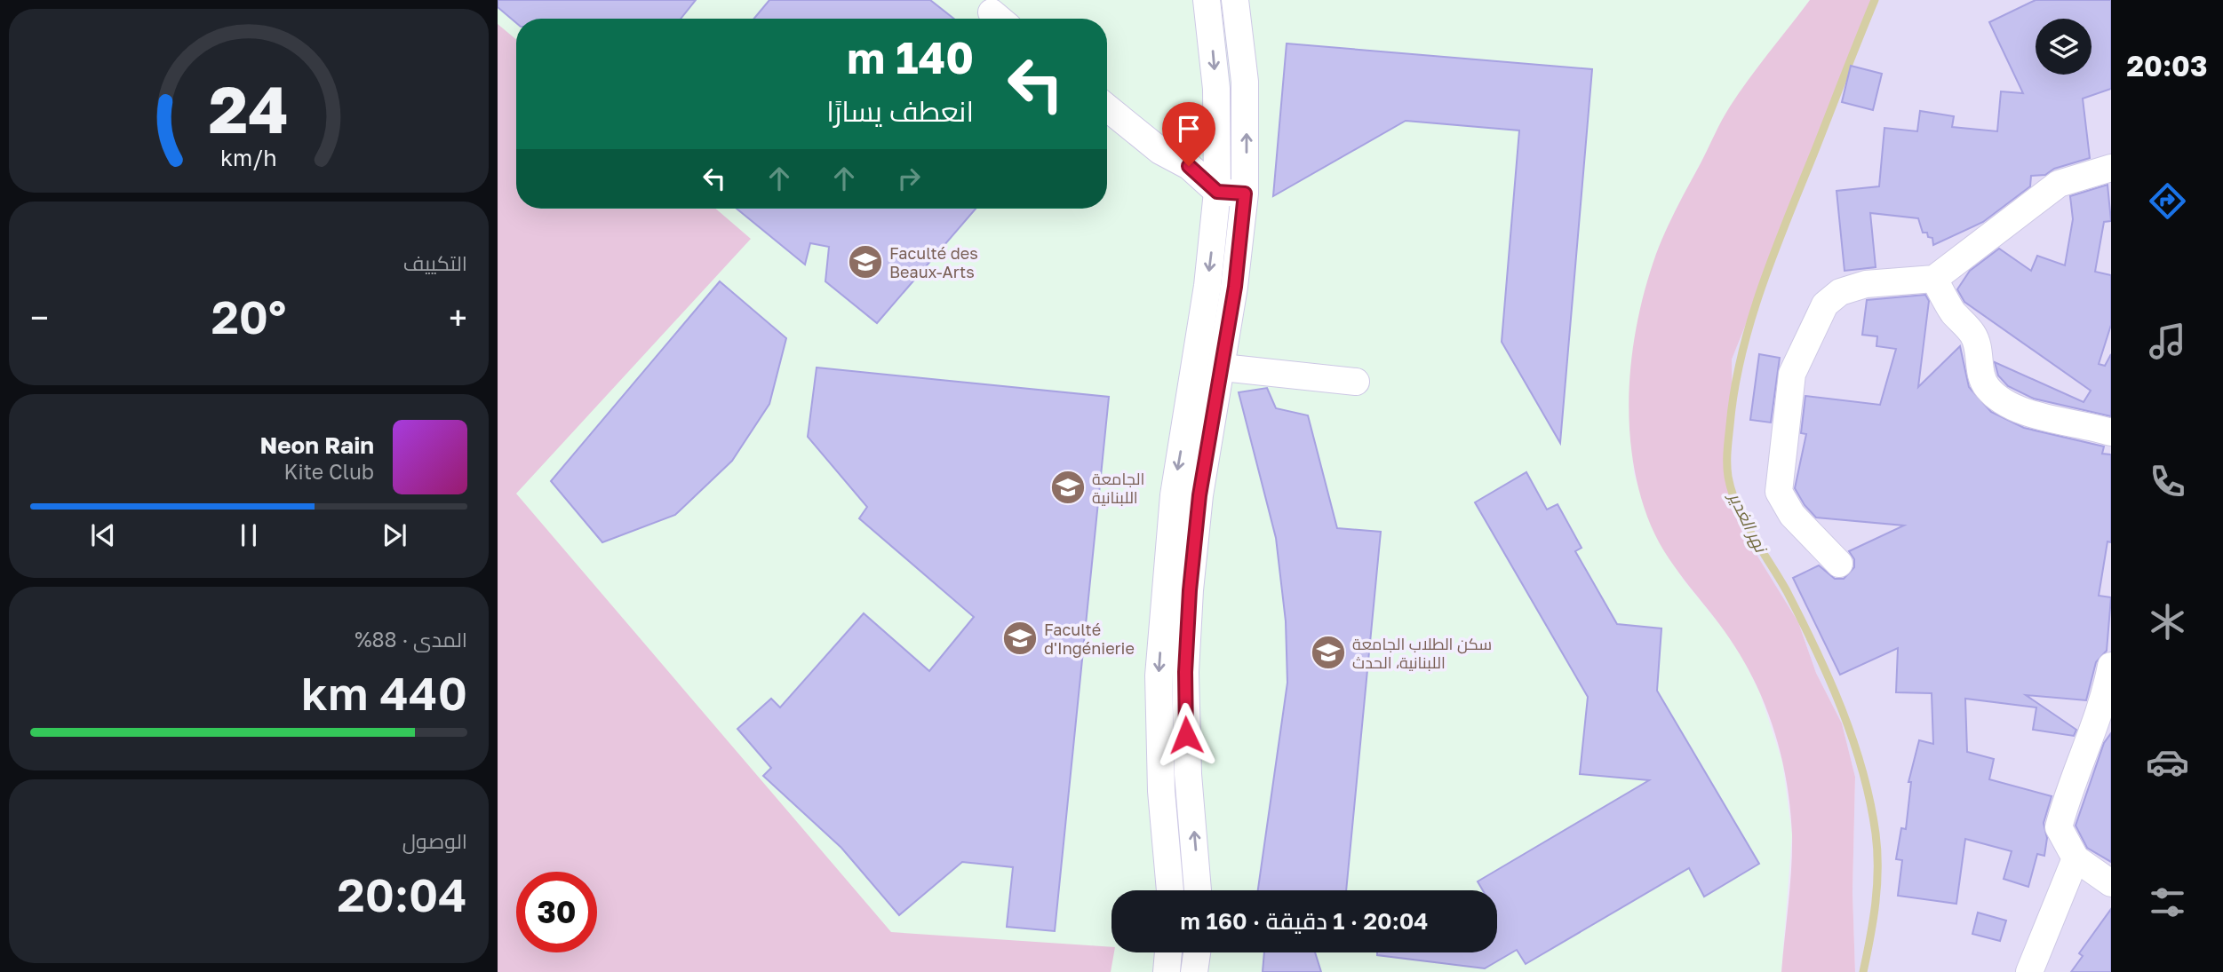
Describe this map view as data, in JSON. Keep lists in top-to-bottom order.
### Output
{
  "water": ["نهر الغدير"],
  "places": {
    "school or university": [
      "Faculté des Beaux-Arts",
      "الجامعة اللبنانية",
      "Faculté d'Ingénierie",
      "سكن الطلاب الجامعة اللبنانية، الحدث"
    ]
  },
  "page": {
    "tabs": "20:03",
    "turn": ["140 m", "انعطف يسارًا"],
    "tile": [
      "التكييف",
      ["المدى · 88%", "440 km"],
      ["الوصول", "20:04"]
    ],
    "heat": ["−", "20°", "+"],
    "song": ["Neon Rain", "Kite Club"],
    "limit": "30",
    "trip": "20:04 · 1 دقيقة · 160 m",
    "gauge": ["24", "km/h"]
  }
}
